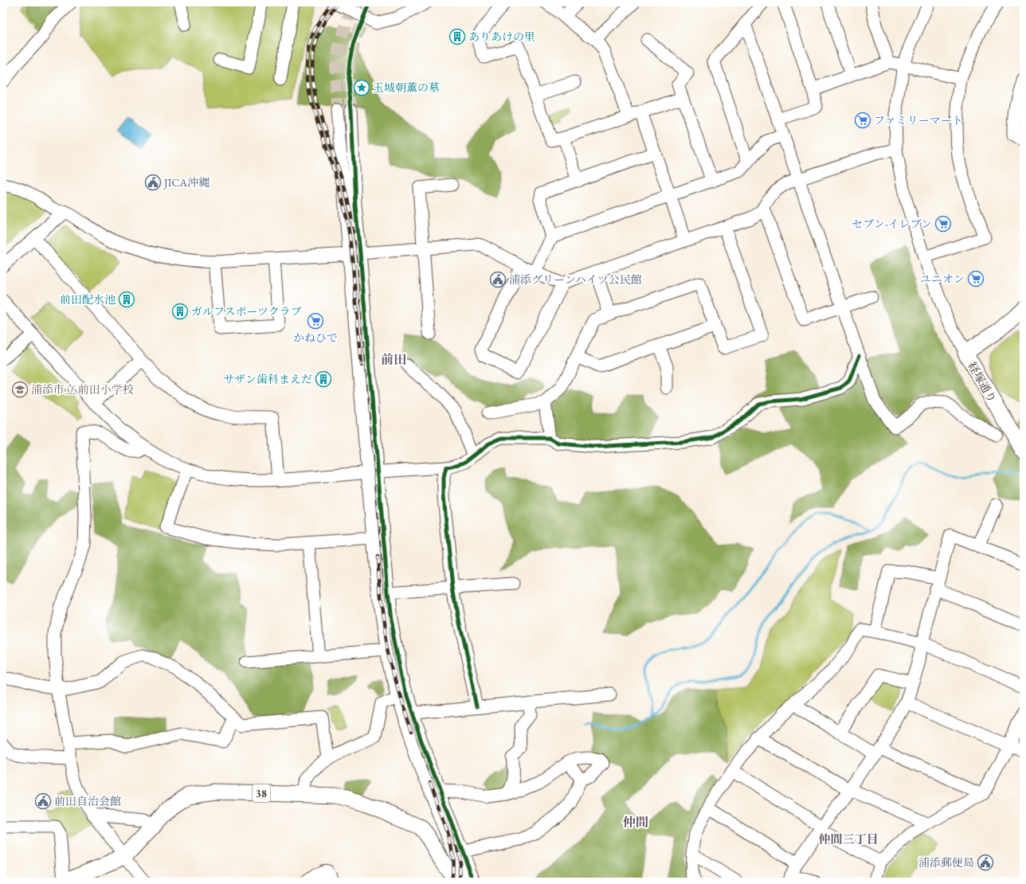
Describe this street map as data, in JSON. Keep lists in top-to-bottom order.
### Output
{
  "streets": {
    "main road": ["経塚通り", "38"]
  },
  "districts": ["前田", "仲間", "仲間三丁目"],
  "places": {
    "building": [
      "ありあけの里",
      "前田配水池",
      "ガルフスポーツクラブ",
      "サザン歯科まえだ"
    ],
    "place": ["玉城朝薫の墓"],
    "supermarket": [
      "ファミリーマート",
      "セブン-イレブン",
      "ユニオン",
      "かねひで"
    ],
    "public building": [
      "JICA沖縄",
      "浦添グリーンハイツ公民館",
      "前田自治会館",
      "浦添郵便局"
    ],
    "school or university": ["浦添市立 前田小学校"]
  }
}
